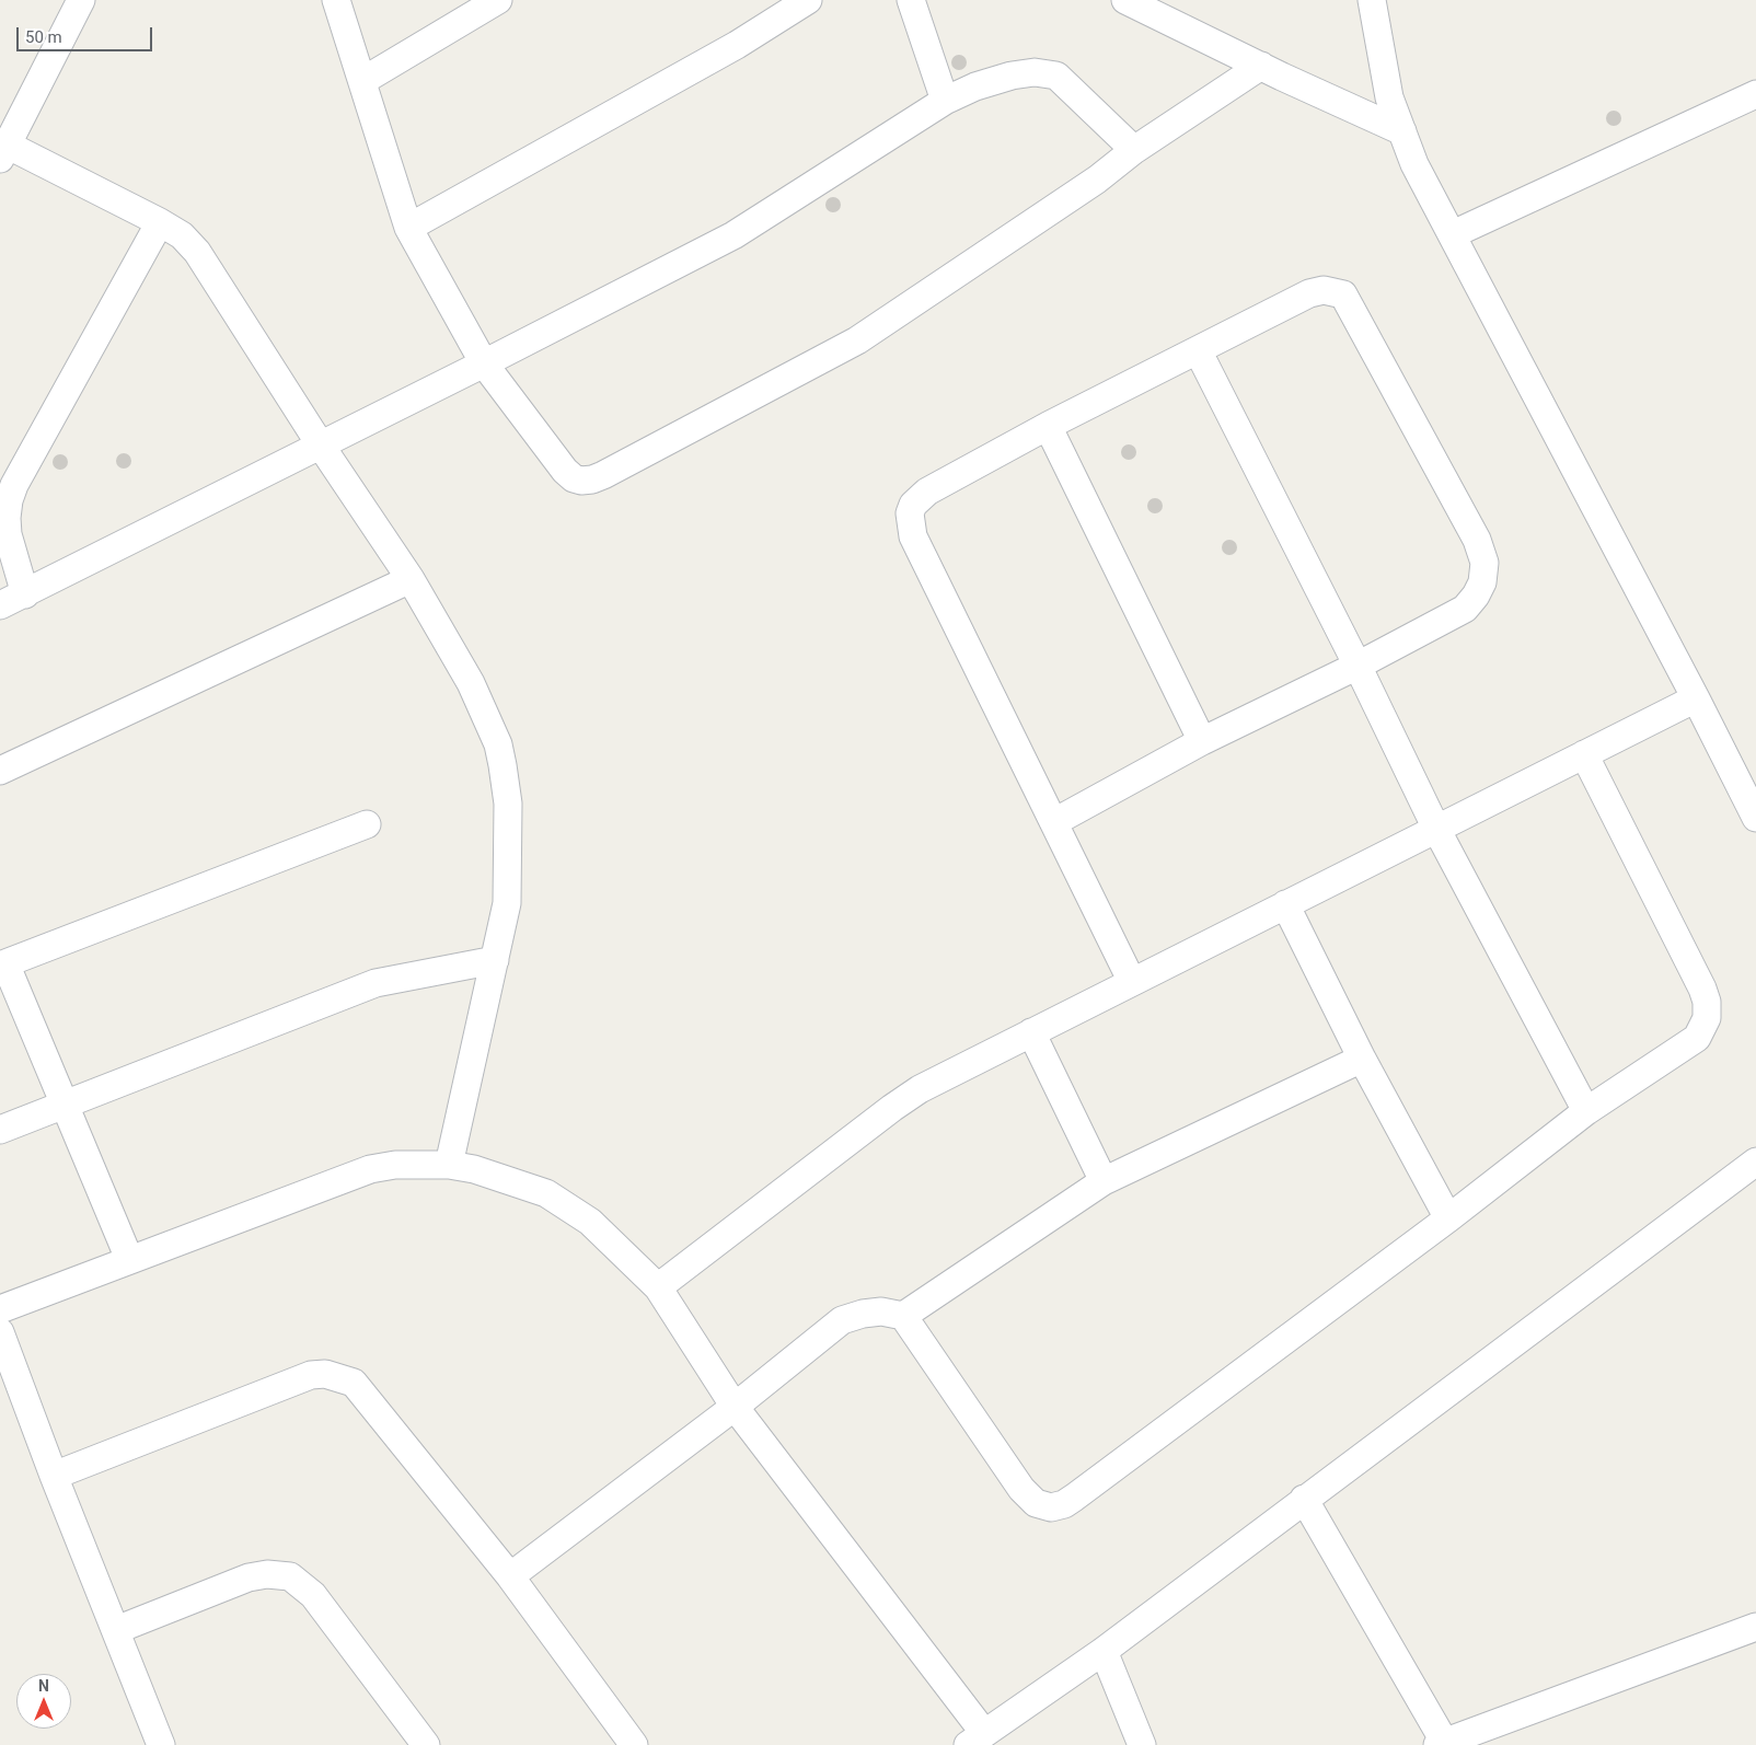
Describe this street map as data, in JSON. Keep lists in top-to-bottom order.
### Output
{
  "scale_bar": "50 m",
  "north": "top"
}
